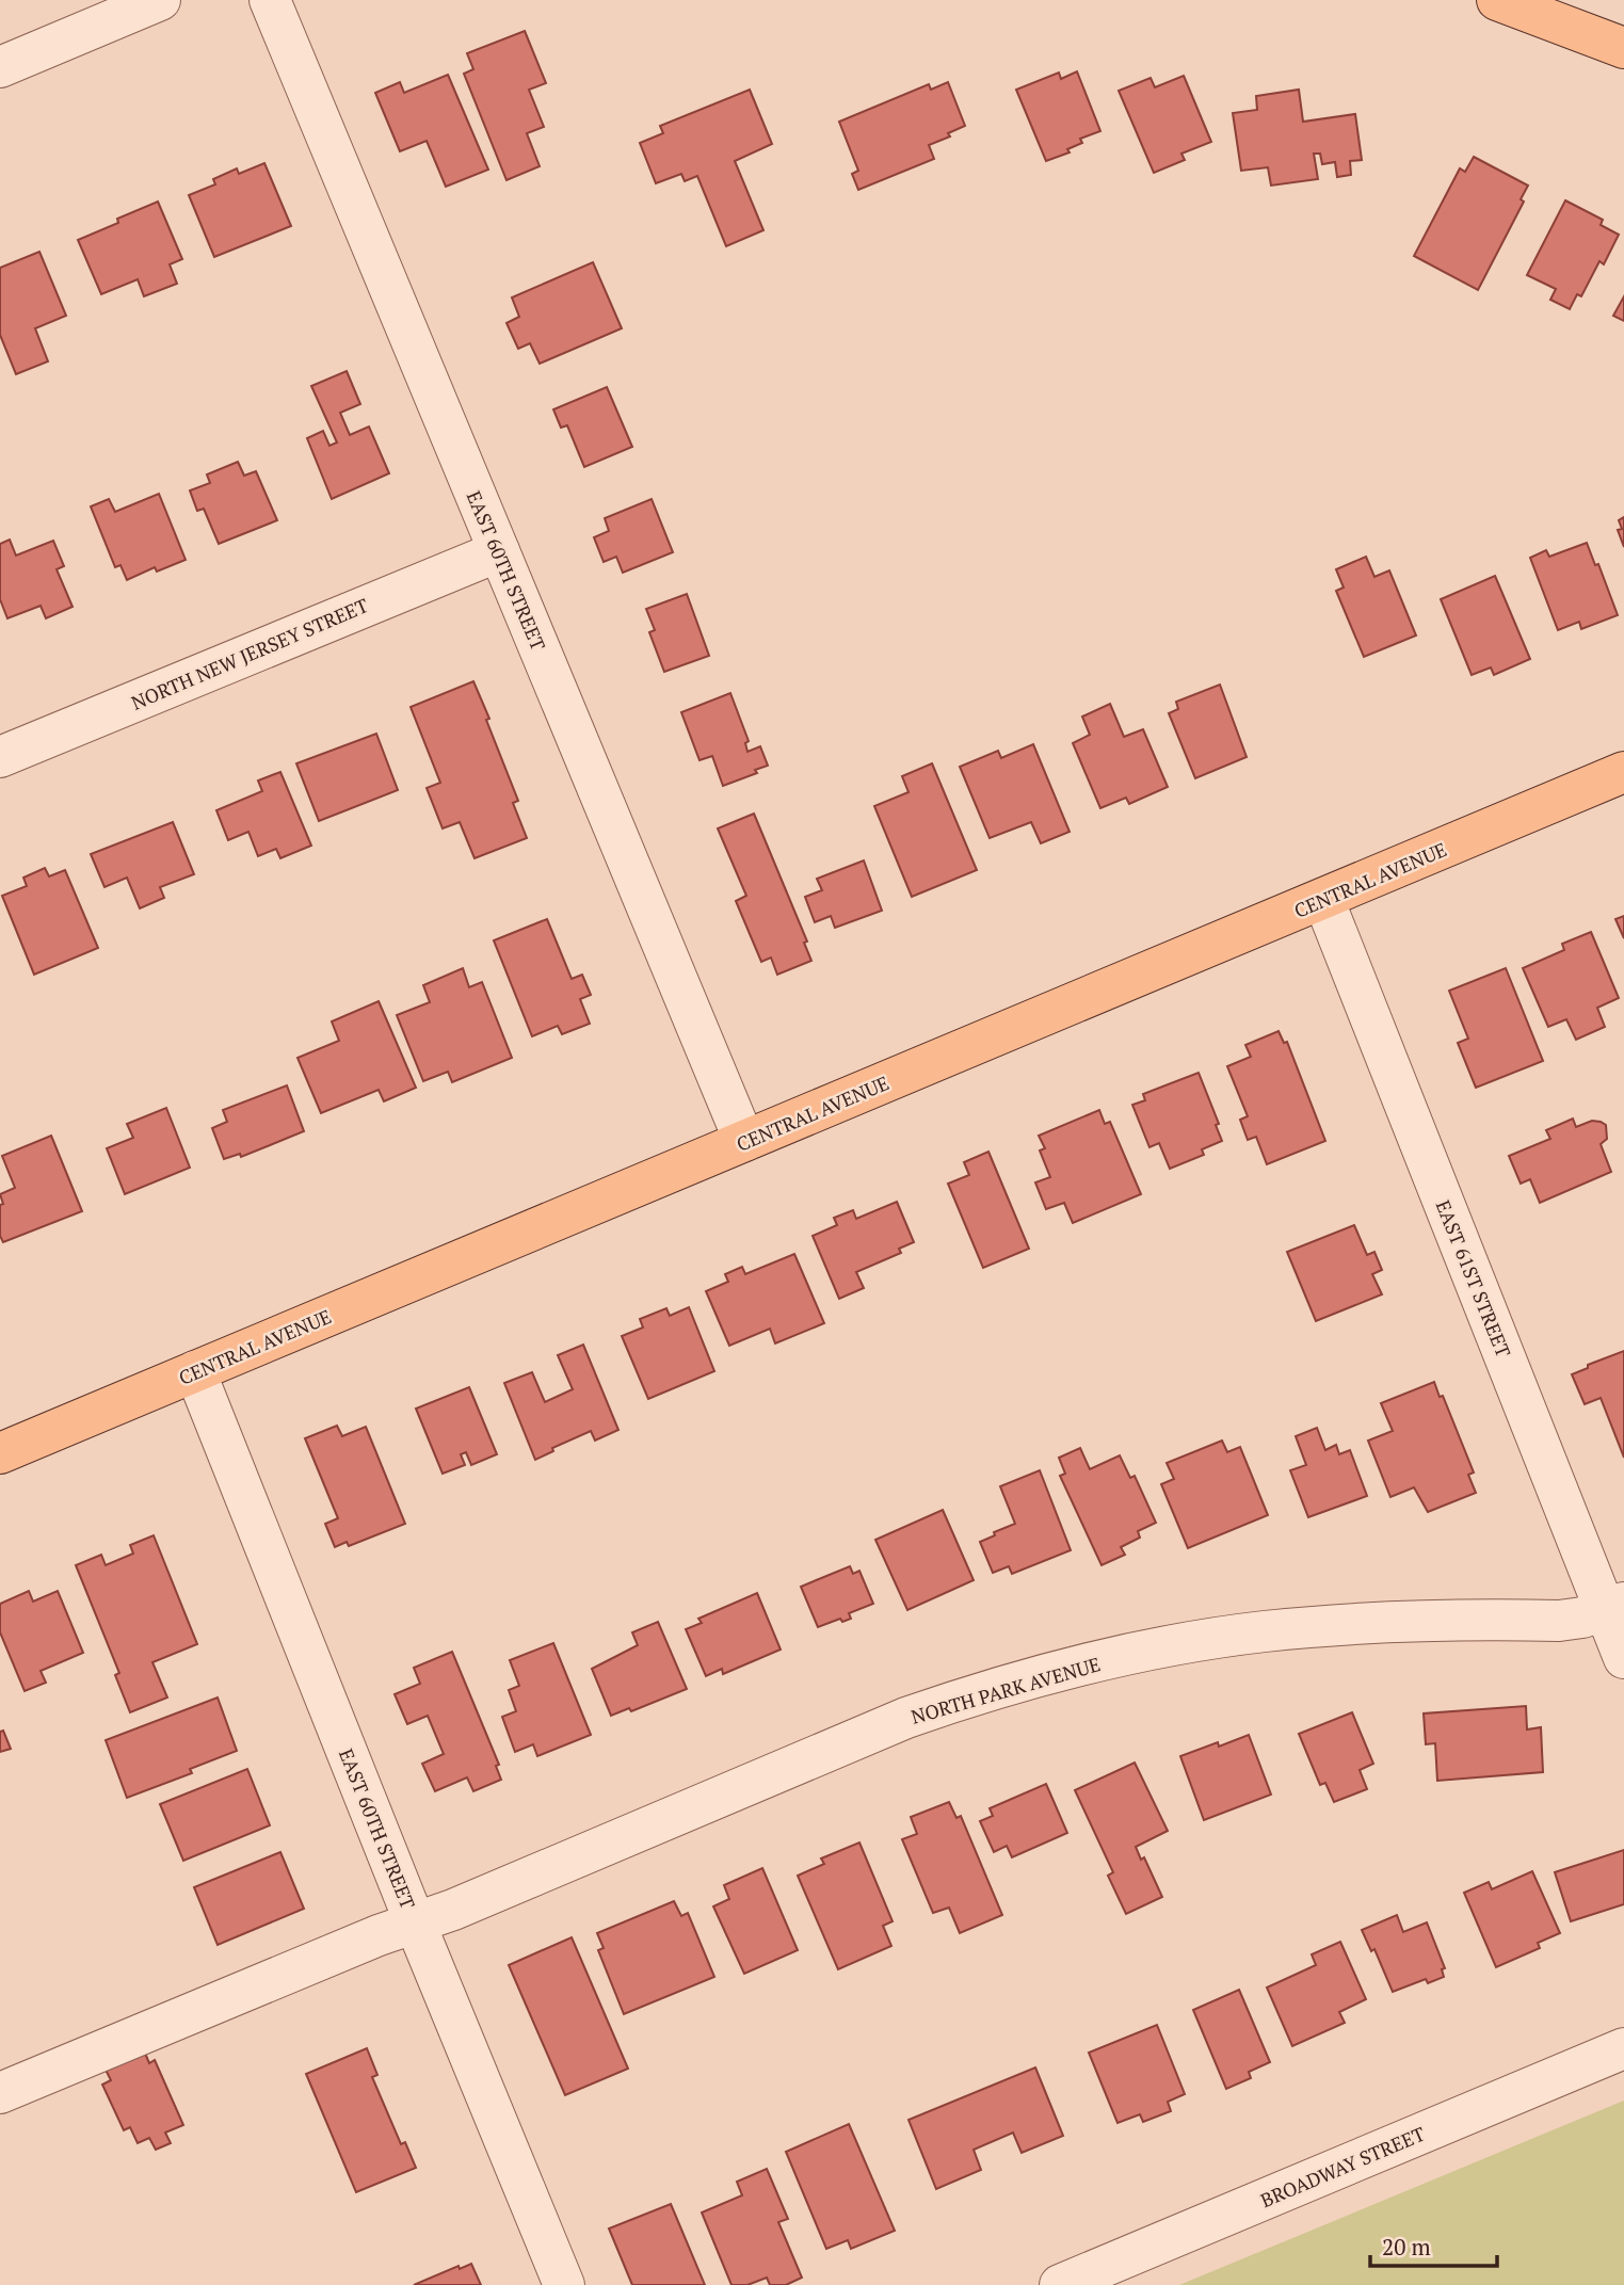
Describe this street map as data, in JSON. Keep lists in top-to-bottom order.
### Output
{
  "streets": {
    "main road": ["CENTRAL AVENUE"],
    "street": [
      "EAST 60TH STREET",
      "NORTH NEW JERSEY STREET",
      "EAST 61ST STREET",
      "NORTH PARK AVENUE",
      "BROADWAY STREET"
    ]
  },
  "crossings": [
    ["EAST 60TH STREET", "NORTH NEW JERSEY STREET"],
    ["EAST 60TH STREET", "CENTRAL AVENUE"],
    ["EAST 60TH STREET", "NORTH PARK AVENUE"],
    ["CENTRAL AVENUE", "EAST 61ST STREET"],
    ["EAST 61ST STREET", "NORTH PARK AVENUE"]
  ],
  "scale_bar": "20 m"
}
